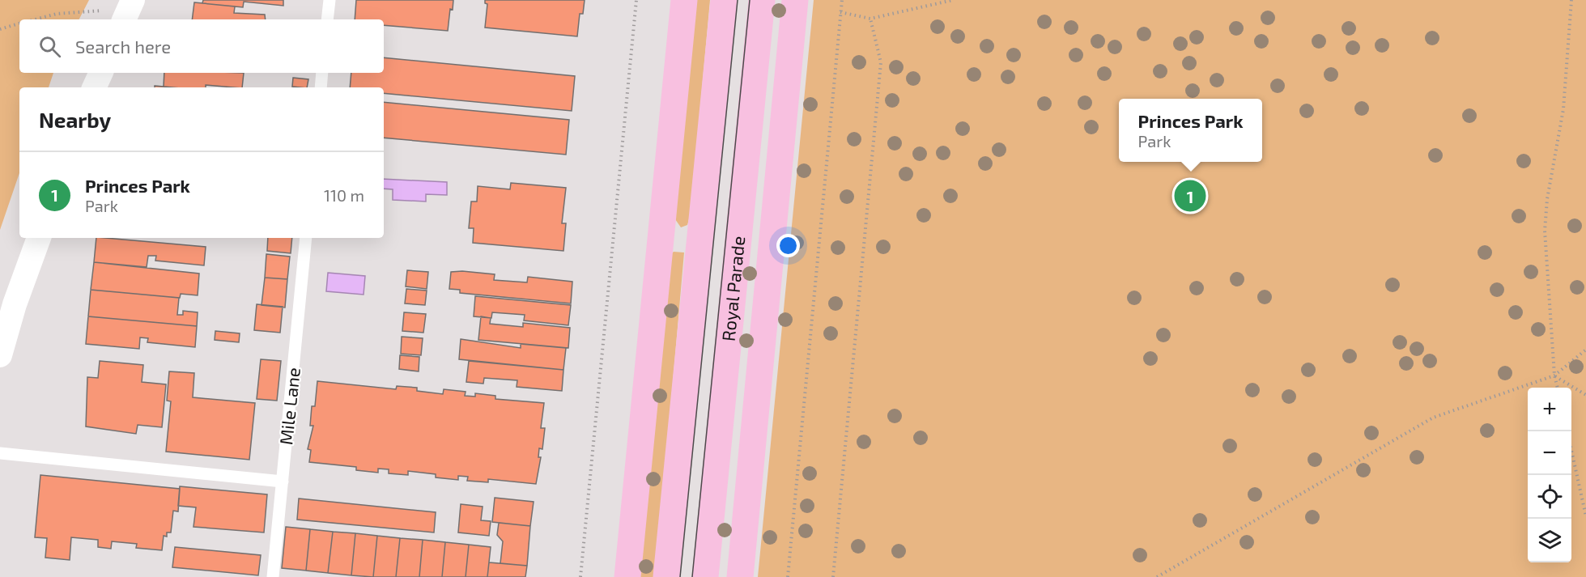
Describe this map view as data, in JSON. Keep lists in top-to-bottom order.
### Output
{
  "streets": {
    "highway": ["Royal Parade"],
    "lane": ["Mile Lane"]
  },
  "page": {
    "search": "Search here",
    "heading": "Nearby",
    "popup": ["Princes Park", "Park"],
    "list": [
      {
        "mark": "1",
        "name": "Princes Park",
        "note": "Park",
        "value": "110 m"
      }
    ],
    "pins": "1",
    "map_buttons": ["+", "−"]
  }
}
